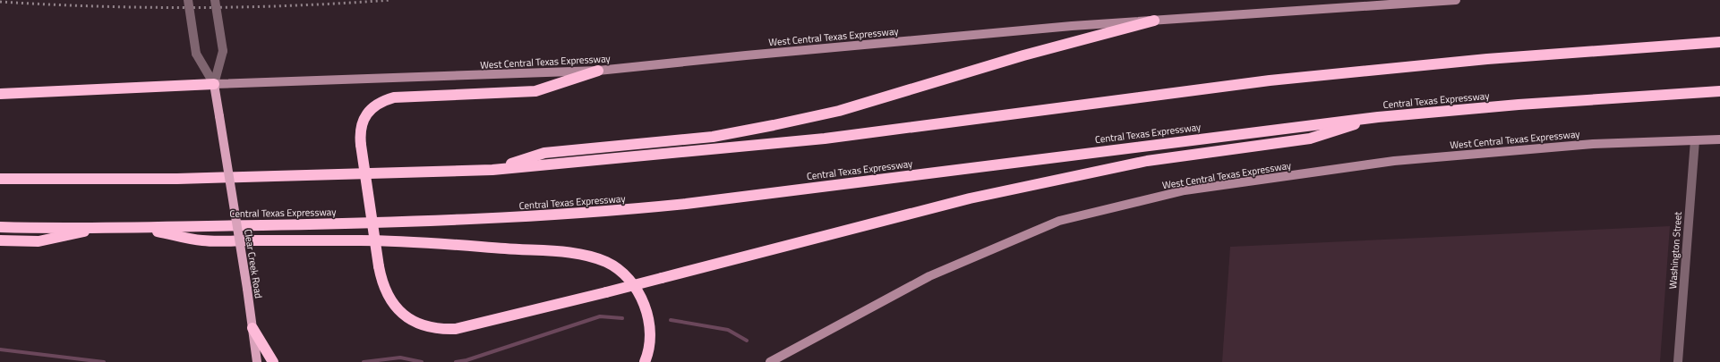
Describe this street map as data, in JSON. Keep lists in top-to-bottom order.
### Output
{
  "streets": {
    "highway": ["Central Texas Expressway"],
    "main road": ["West Central Texas Expressway", "Clear Creek Road"],
    "street": ["Washington Street"]
  },
  "crossings": [
    ["West Central Texas Expressway", "Washington Street"],
    ["West Central Texas Expressway", "Clear Creek Road"]
  ]
}
